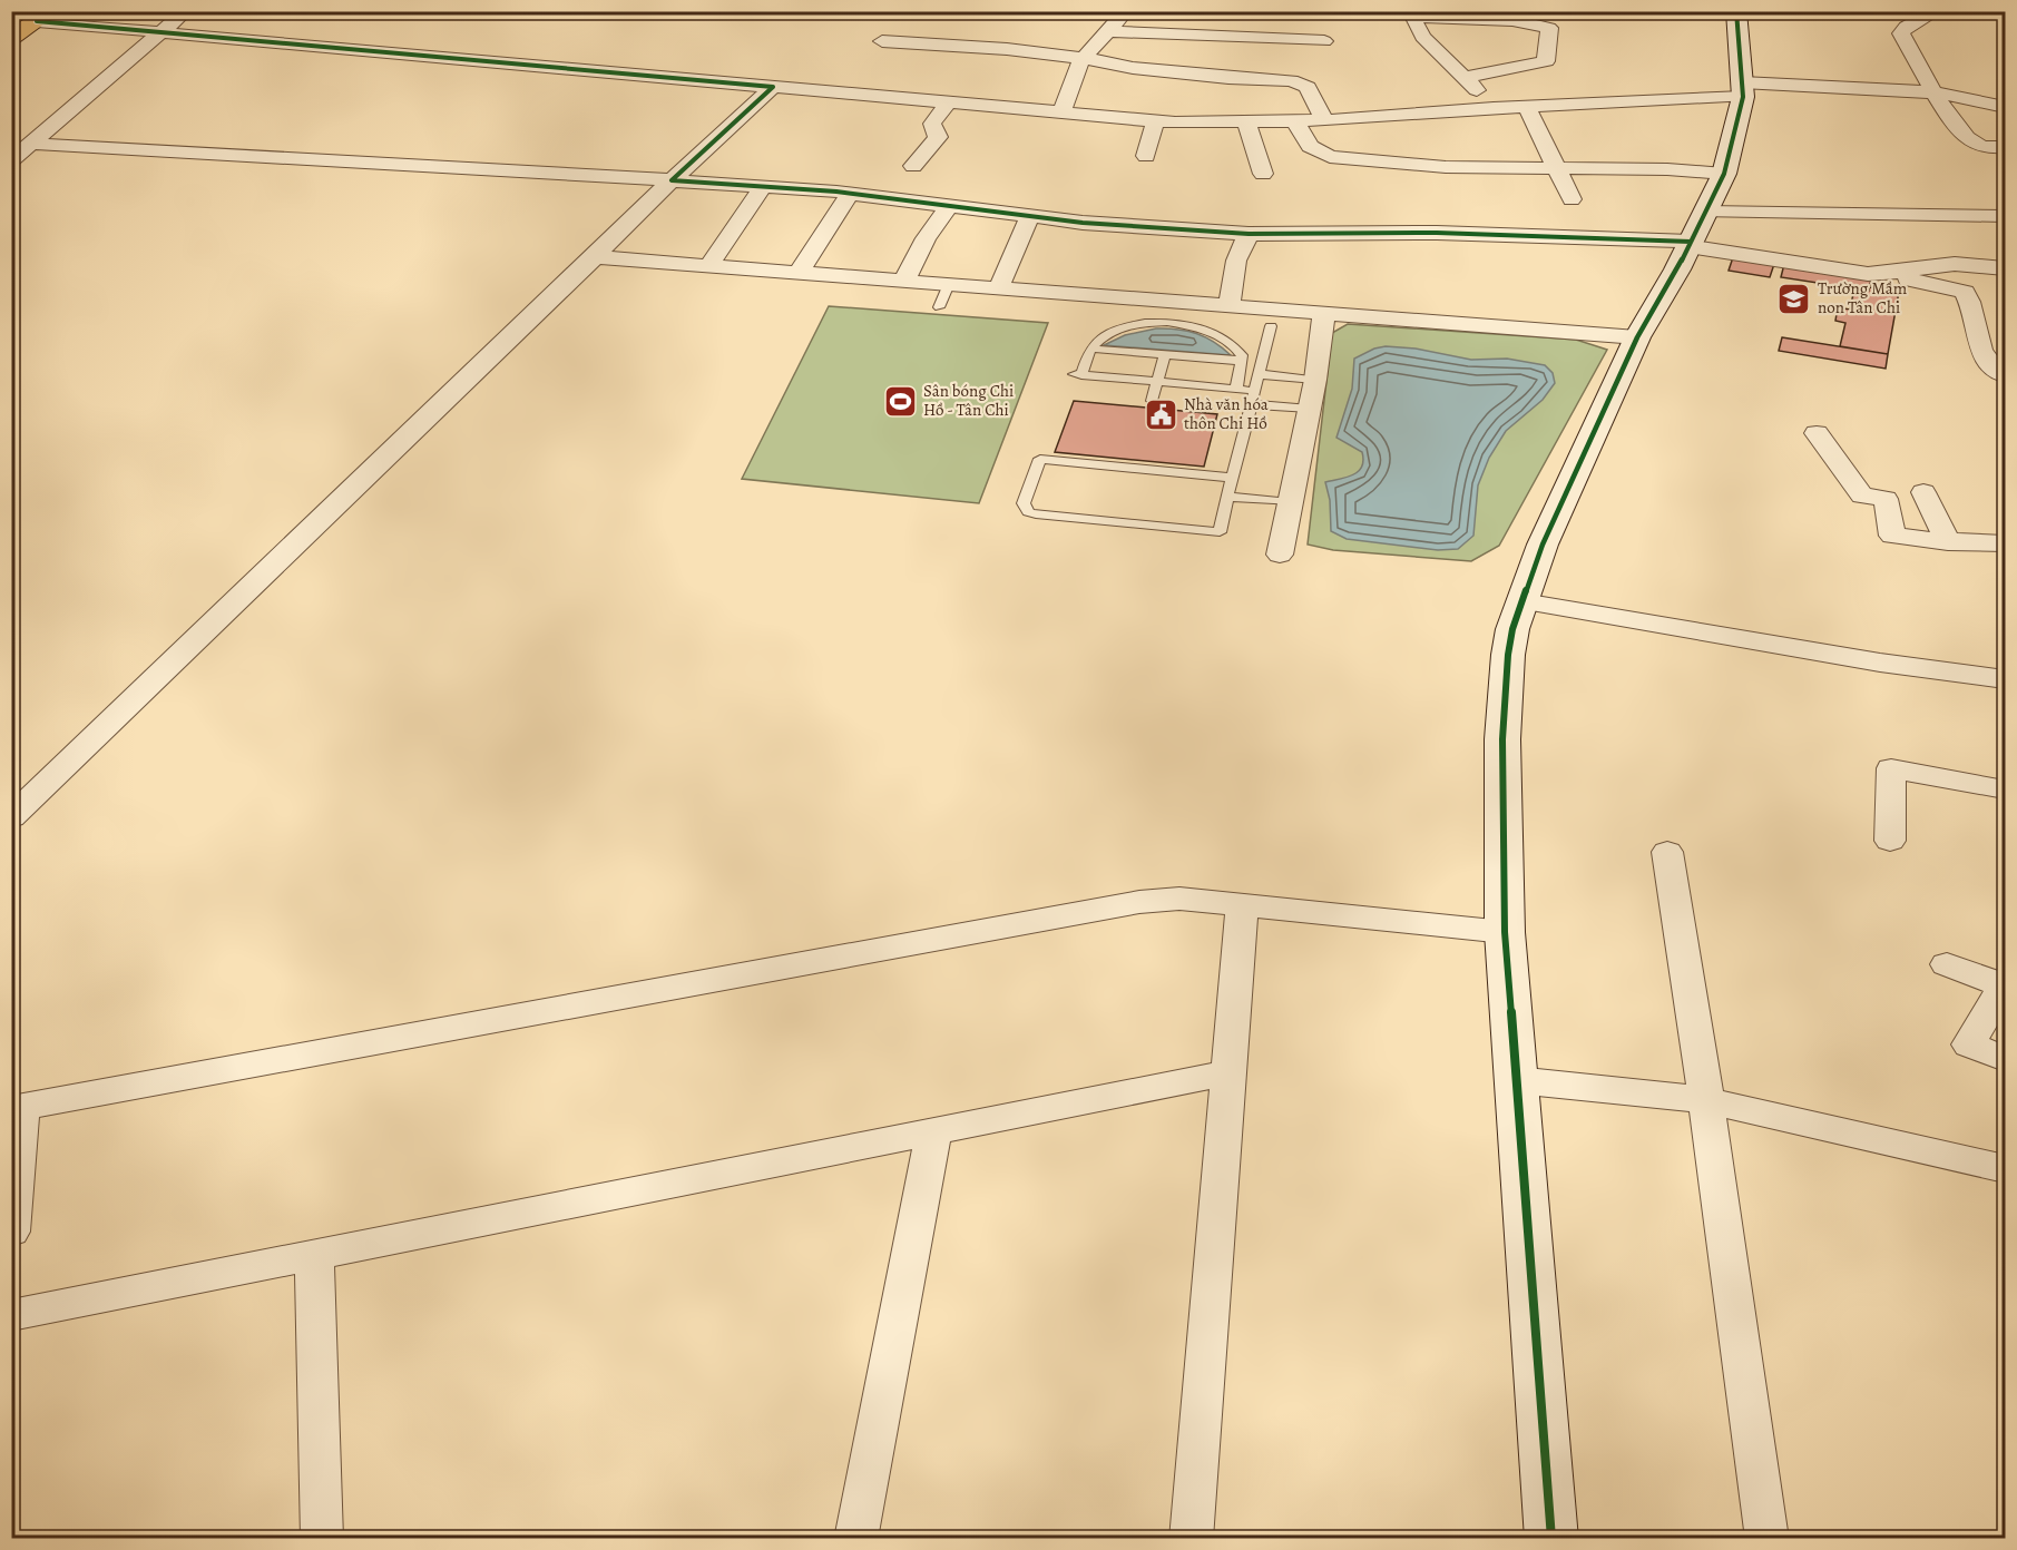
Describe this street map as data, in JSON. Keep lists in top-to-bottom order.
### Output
{
  "places": {
    "school or university": ["Trường Mầm non Tân Chi"],
    "sports": ["Sân bóng Chi Hồ - Tân Chi"],
    "public building": ["Nhà văn hóa thôn Chi Hồ"]
  }
}
